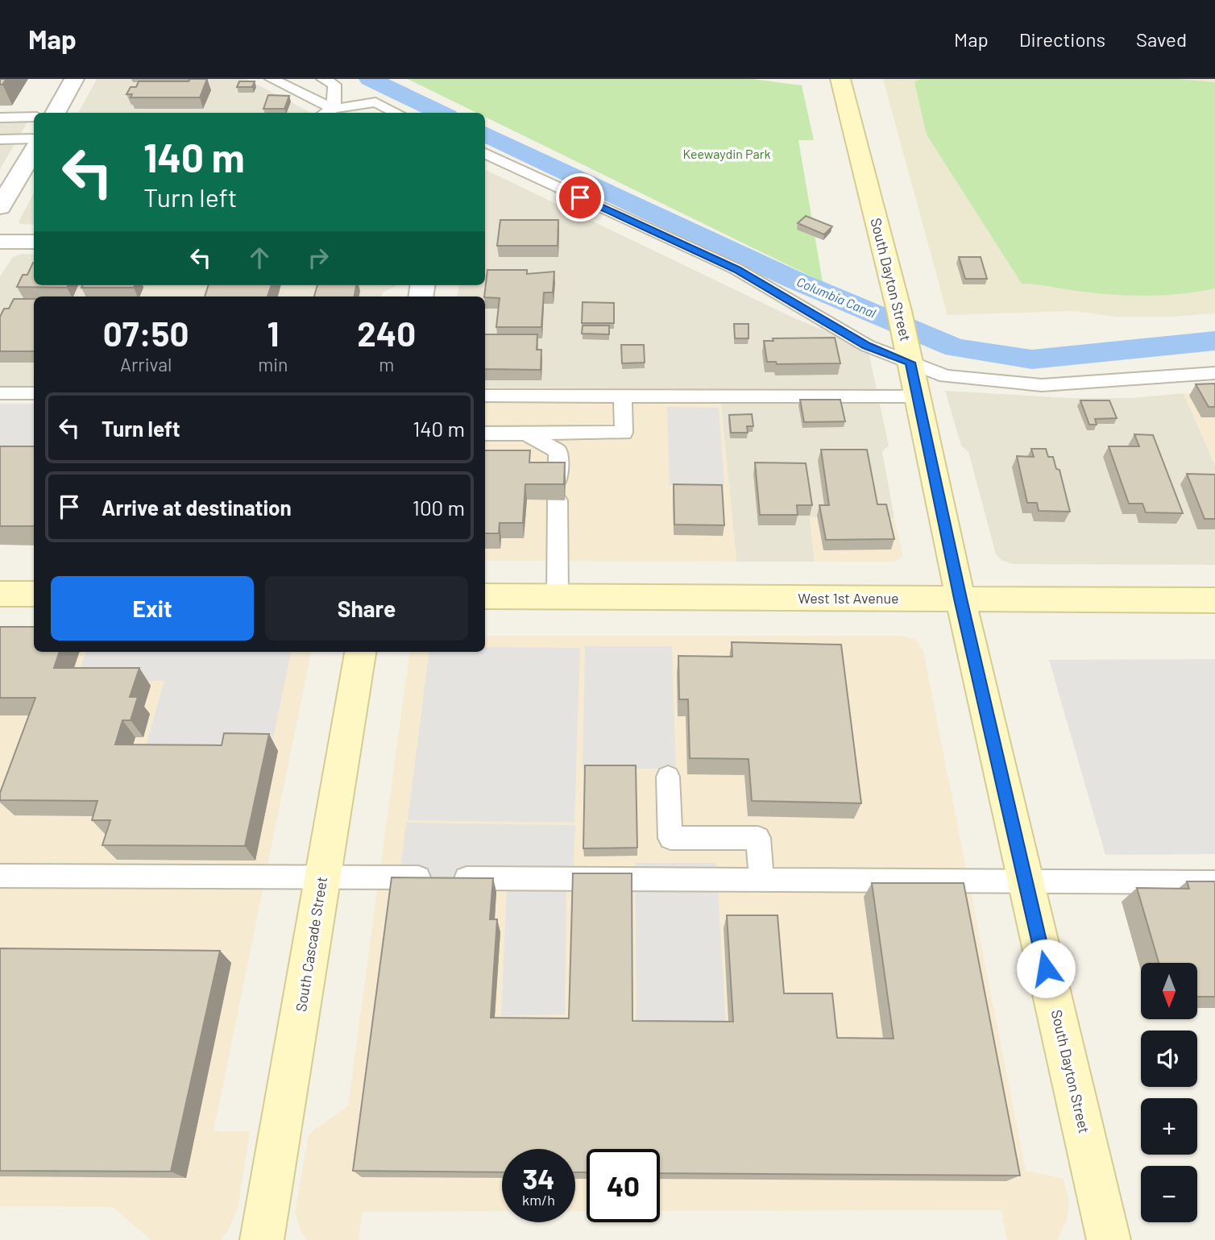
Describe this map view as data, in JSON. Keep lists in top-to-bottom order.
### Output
{
  "streets": {
    "street": ["South Dayton Street", "West 1st Avenue", "South Cascade Street"]
  },
  "crossings": [
    ["South Dayton Street", "West 1st Avenue"]
  ],
  "water": ["Columbia Canal"],
  "parks": ["Keewaydin Park"],
  "north": "bottom",
  "page": {
    "header": "Map",
    "nav": ["Map", "Directions", "Saved"],
    "turn": ["140 m", "Turn left"],
    "eta": [
      "07:50",
      "Arrival",
      "1",
      "min",
      "240",
      "m"
    ],
    "list": [
      {
        "name": "Turn left",
        "value": "140 m"
      },
      {
        "name": "Arrive at destination",
        "value": "100 m"
      }
    ],
    "buttons": ["Exit", "Share"],
    "map_buttons": ["+", "−"],
    "speed": "34 km/h",
    "limit": "40"
  }
}
